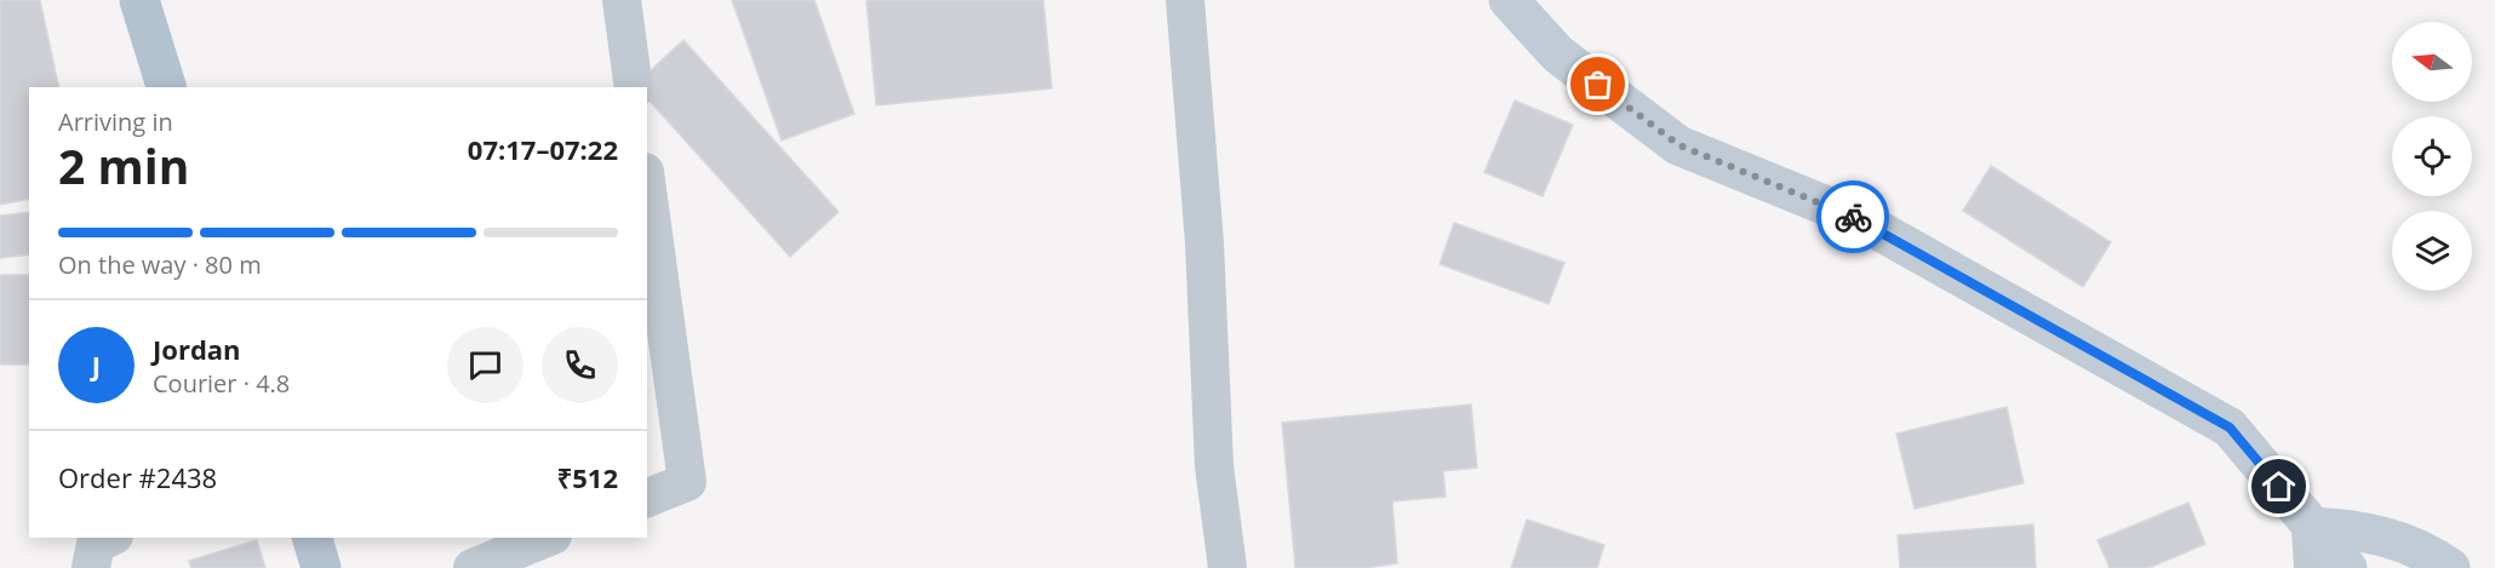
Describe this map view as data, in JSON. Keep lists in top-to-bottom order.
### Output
{
  "north": "left",
  "page": {
    "heading": ["2 min", "Arriving in", "07:17–07:22"],
    "panel": [
      "Jordan",
      "Courier · 4.8",
      "Order #2438",
      "₹512"
    ],
    "bar": "On the way · 80 m",
    "round": "J"
  }
}
